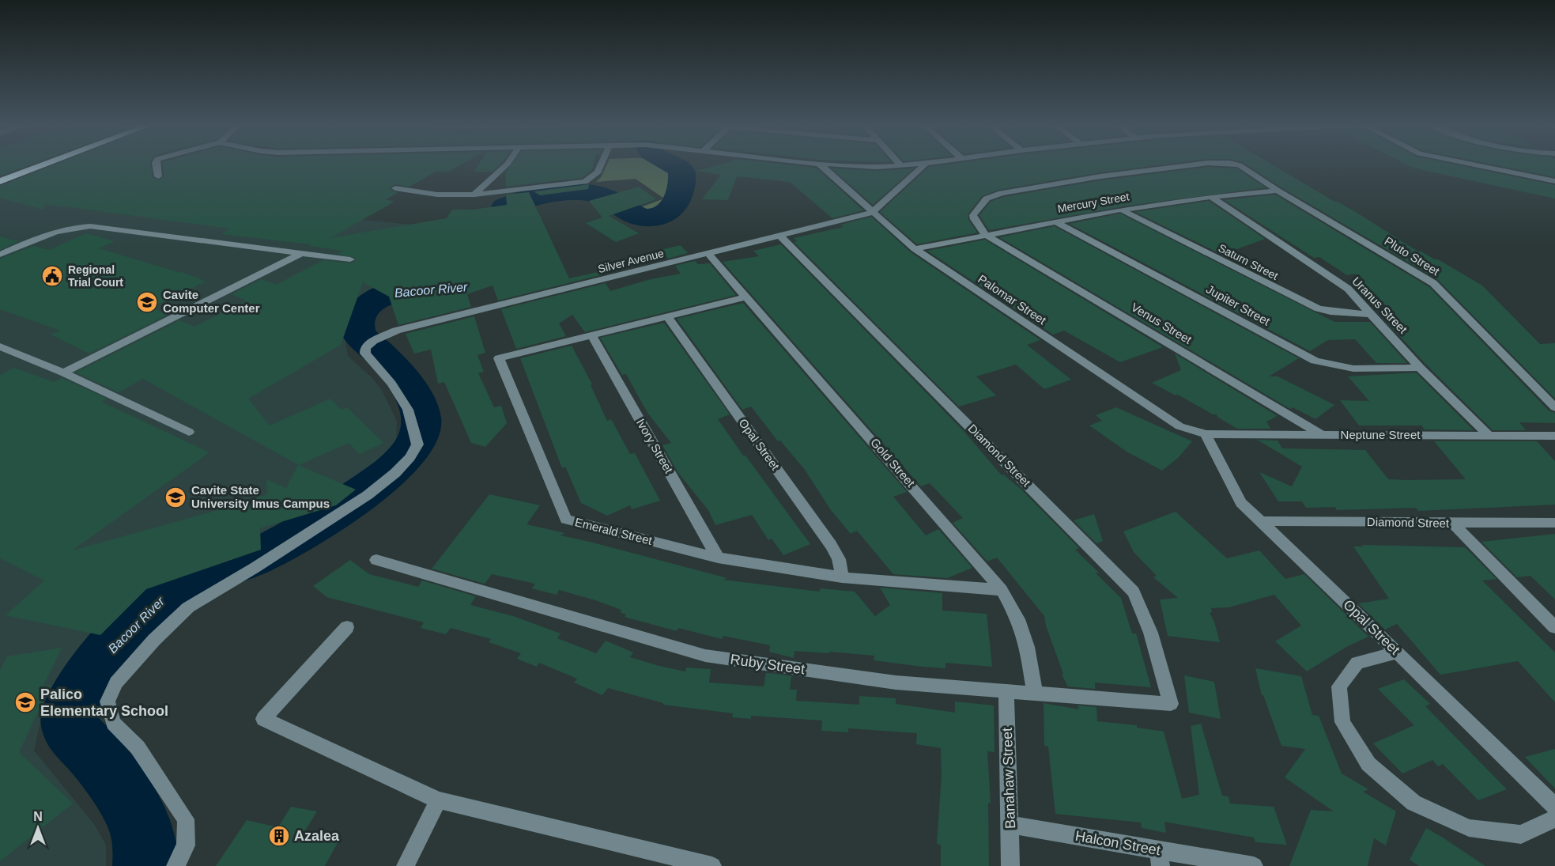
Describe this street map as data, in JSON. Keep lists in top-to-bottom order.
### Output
{
  "streets": {
    "street": [
      "Mercury Street",
      "Pluto Street",
      "Silver Avenue",
      "Saturn Street",
      "Palomar Street",
      "Jupiter Street",
      "Uranus Street",
      "Venus Street",
      "Neptune Street",
      "Opal Street",
      "Ivory Street",
      "Diamond Street",
      "Gold Street",
      "Emerald Street",
      "Ruby Street",
      "Banahaw Street",
      "Halcon Street"
    ]
  },
  "crossings": [
    ["Mercury Street", "Pluto Street"],
    ["Mercury Street", "Saturn Street"],
    ["Mercury Street", "Palomar Street"],
    ["Mercury Street", "Jupiter Street"],
    ["Mercury Street", "Uranus Street"],
    ["Mercury Street", "Venus Street"],
    ["Pluto Street", "Venus Street"],
    ["Silver Avenue", "Palomar Street"],
    ["Silver Avenue", "Diamond Street"],
    ["Silver Avenue", "Gold Street"],
    ["Saturn Street", "Uranus Street"],
    ["Palomar Street", "Neptune Street"],
    ["Palomar Street", "Opal Street"],
    ["Jupiter Street", "Uranus Street"],
    ["Uranus Street", "Neptune Street"],
    ["Venus Street", "Neptune Street"],
    ["Neptune Street", "Opal Street"],
    ["Opal Street", "Diamond Street"],
    ["Opal Street", "Emerald Street"],
    ["Ivory Street", "Emerald Street"],
    ["Diamond Street", "Ruby Street"],
    ["Gold Street", "Emerald Street"],
    ["Gold Street", "Ruby Street"],
    ["Ruby Street", "Banahaw Street"],
    ["Banahaw Street", "Halcon Street"]
  ],
  "water": ["Bacoor River"],
  "places": {
    "public building": ["Regional Trial Court"],
    "school or university": ["Cavite Computer Center", "Cavite State University Imus Campus", "Palico Elementary School"],
    "building": ["Azalea"]
  },
  "north": "top"
}
